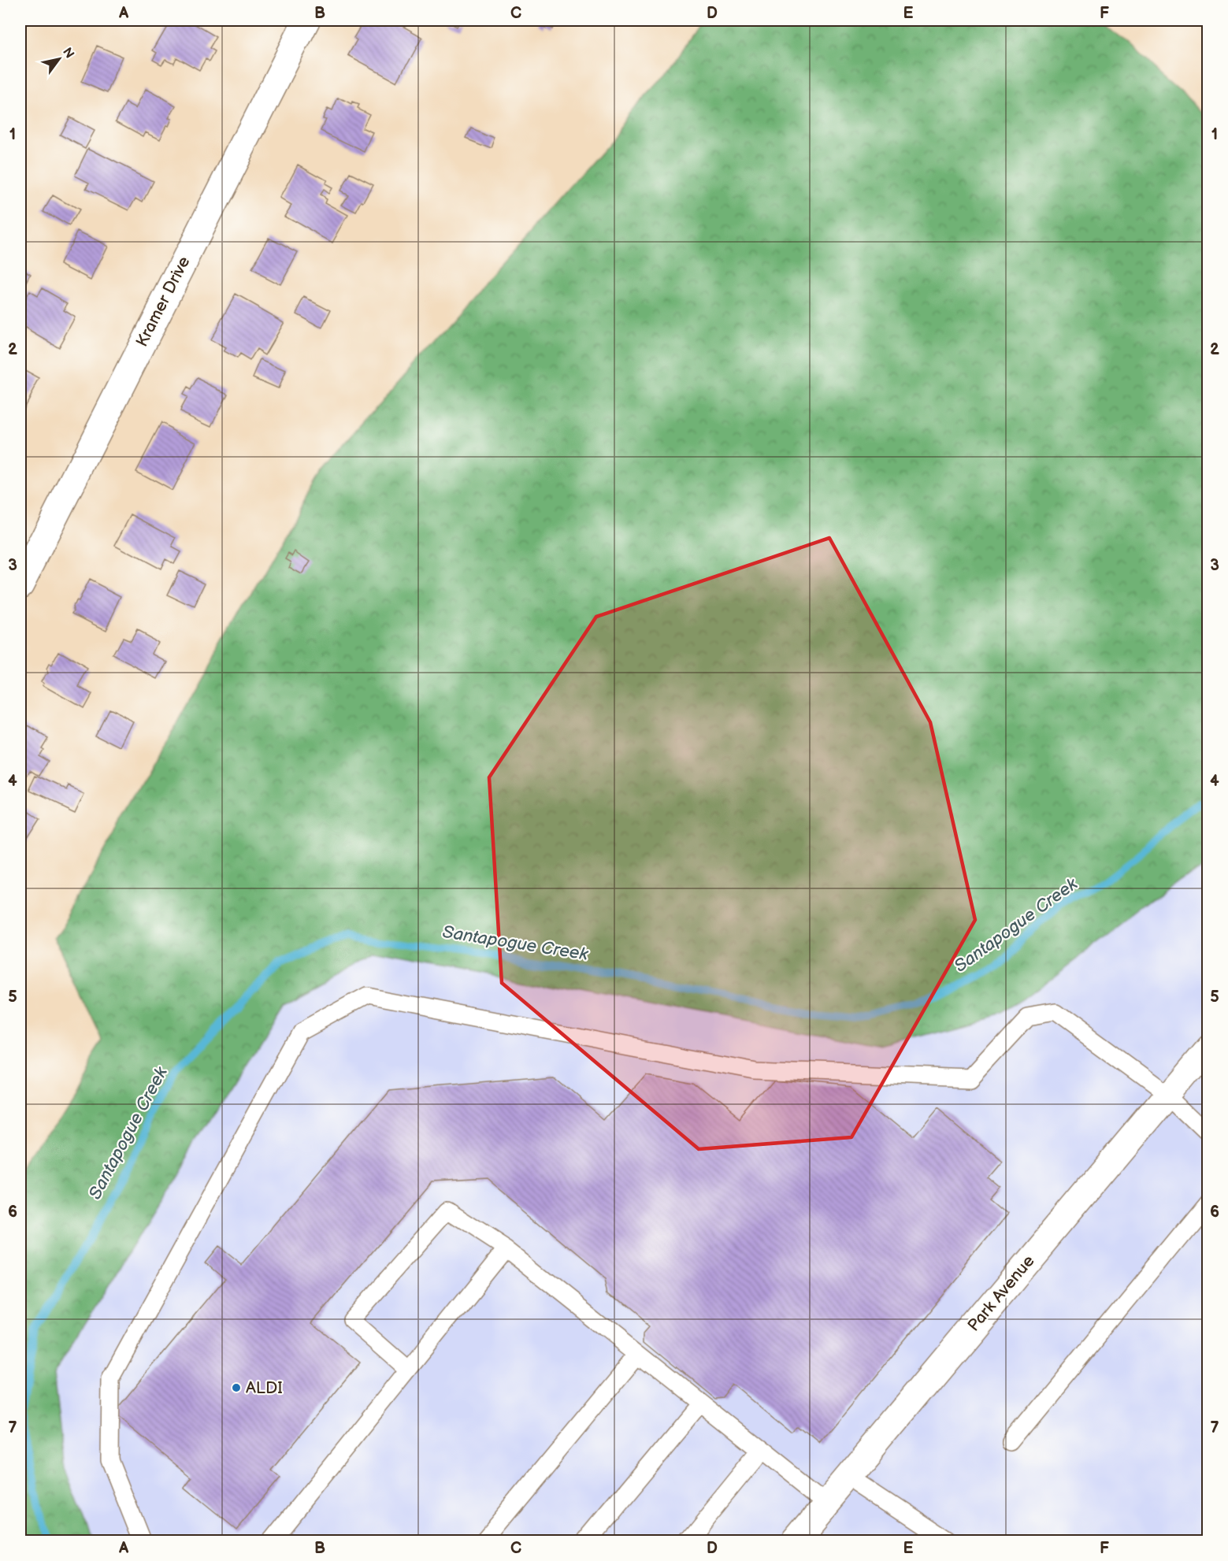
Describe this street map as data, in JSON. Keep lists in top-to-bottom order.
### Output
{
  "streets": {
    "street": ["Kramer Drive", "Park Avenue"]
  },
  "water": ["Santapogue Creek"],
  "places": ["ALDI"],
  "north": "top right",
  "grid": {
    "columns": [
      "A",
      "B",
      "C",
      "D",
      "E",
      "F"
    ],
    "rows": [
      "1",
      "2",
      "3",
      "4",
      "5",
      "6",
      "7"
    ]
  }
}
